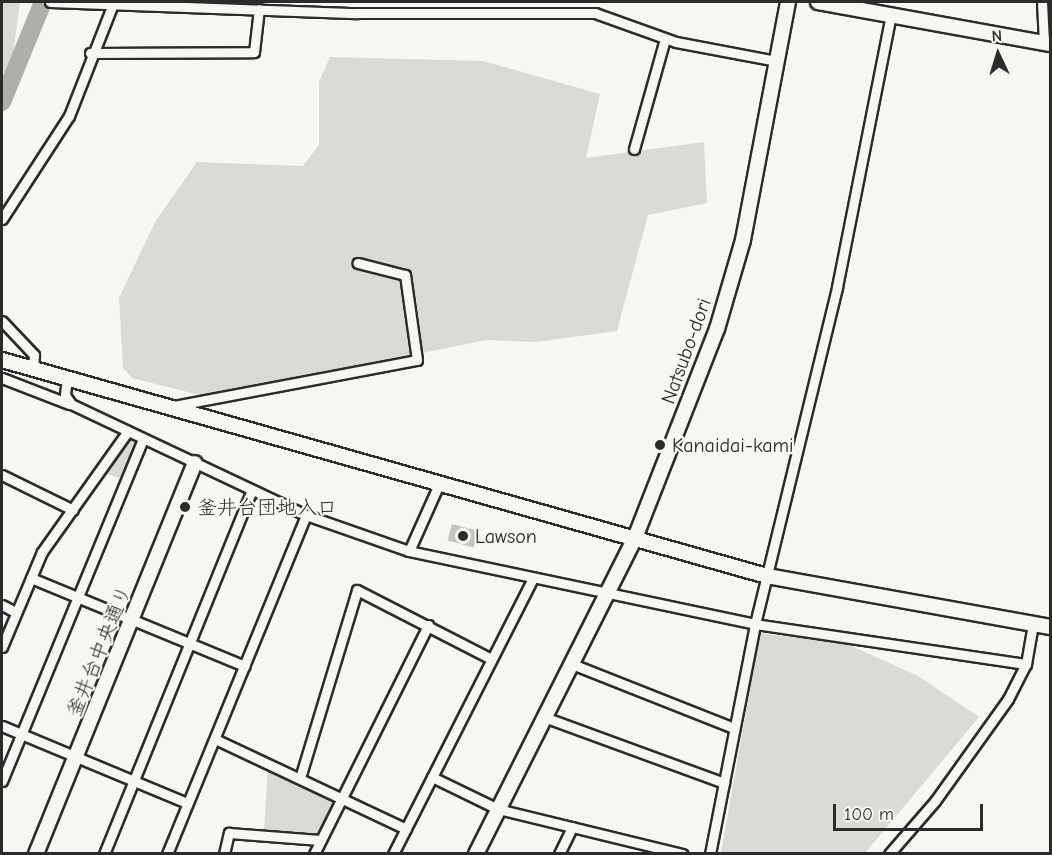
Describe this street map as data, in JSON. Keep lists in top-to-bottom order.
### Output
{
  "streets": {
    "street": ["Natsubo-dori", "釜井台中央通り"]
  },
  "places": ["Kanaidai-kami", "釜井台団地入口", "Lawson"],
  "scale_bar": "100 m",
  "north": "top"
}
